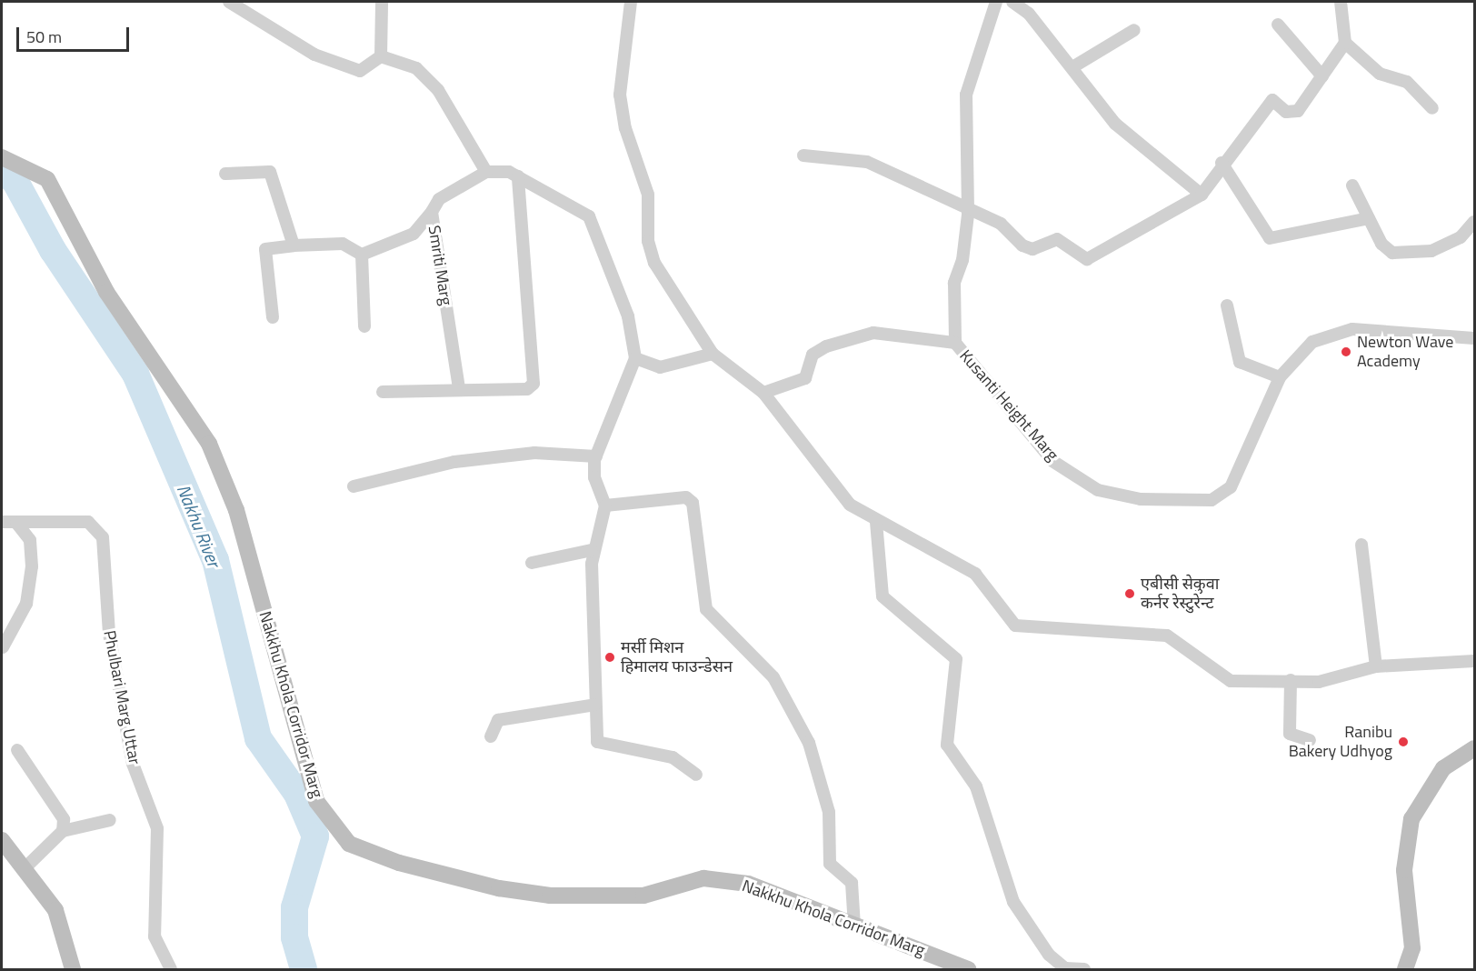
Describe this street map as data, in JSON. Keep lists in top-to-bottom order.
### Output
{
  "streets": {
    "street": [
      "Smriti Marg",
      "Kusanti Height Marg",
      "Phulbari Marg Uttar",
      "Nakkhu Khola Corridor Marg"
    ]
  },
  "water": ["Nakhu River"],
  "places": [
    "Newton Wave Academy",
    "एबीसी सेकुवा कर्नर रेस्टुरेन्ट",
    "मर्सी मिशन हिमालय फाउन्डेसन",
    "Ranibu Bakery Udhyog"
  ],
  "scale_bar": "50 m"
}
